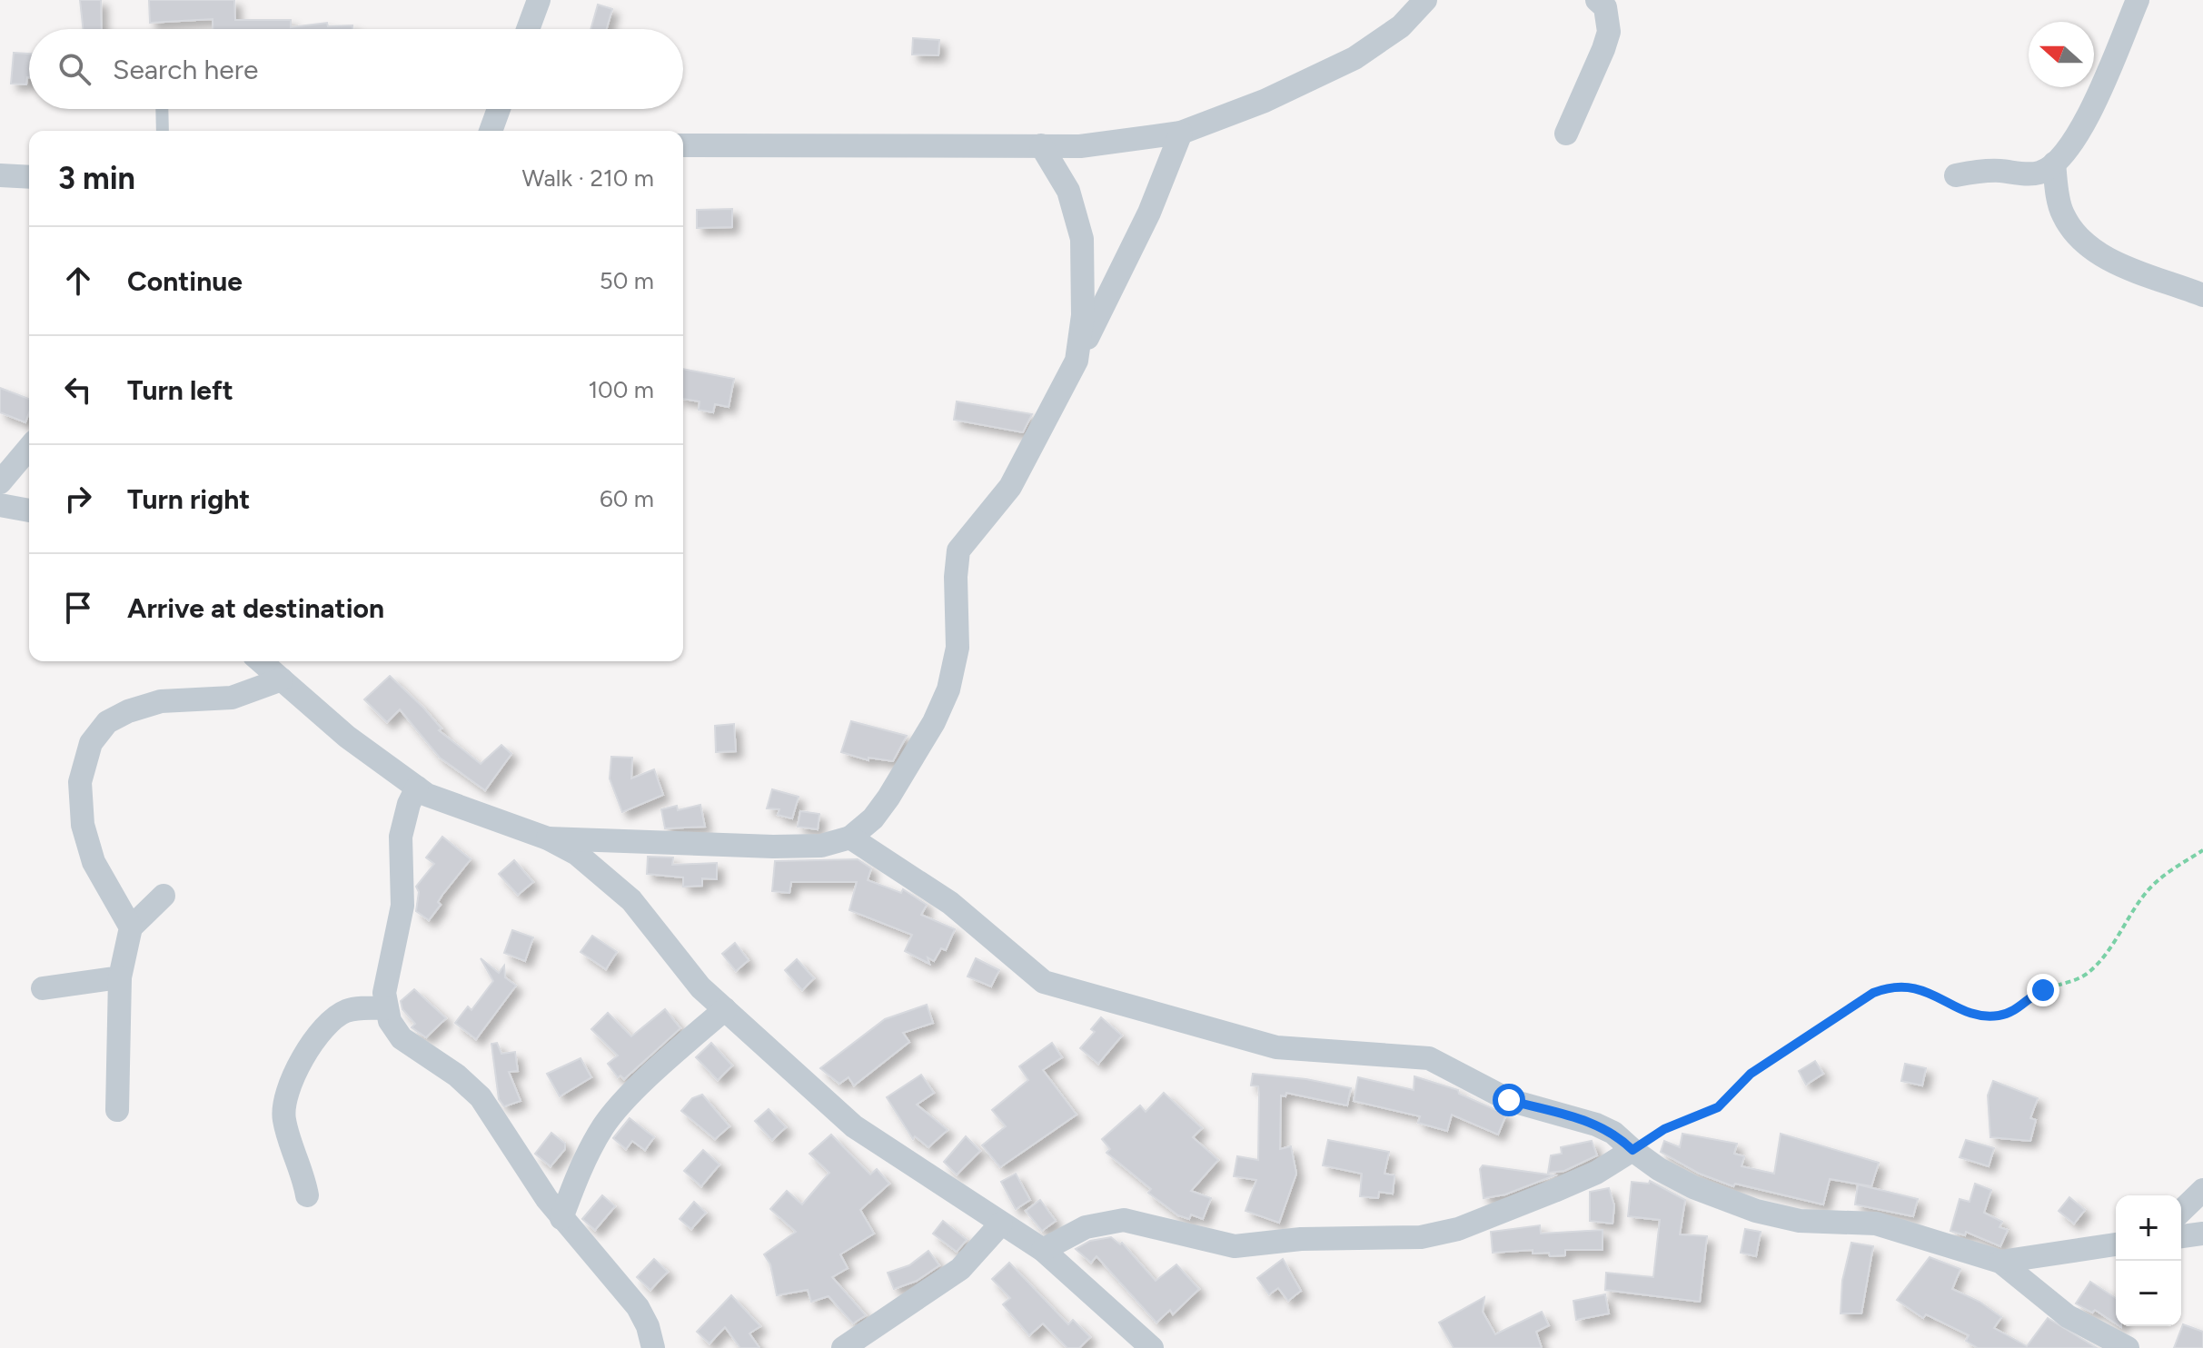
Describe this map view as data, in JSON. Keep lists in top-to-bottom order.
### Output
{
  "north": "left",
  "page": {
    "search": "Search here",
    "heading": ["3 min", "Walk · 210 m"],
    "list": [
      ["Continue", "50 m"],
      ["Turn left", "100 m"],
      ["Turn right", "60 m"],
      "Arrive at destination"
    ],
    "map_buttons": ["+", "−"]
  }
}
